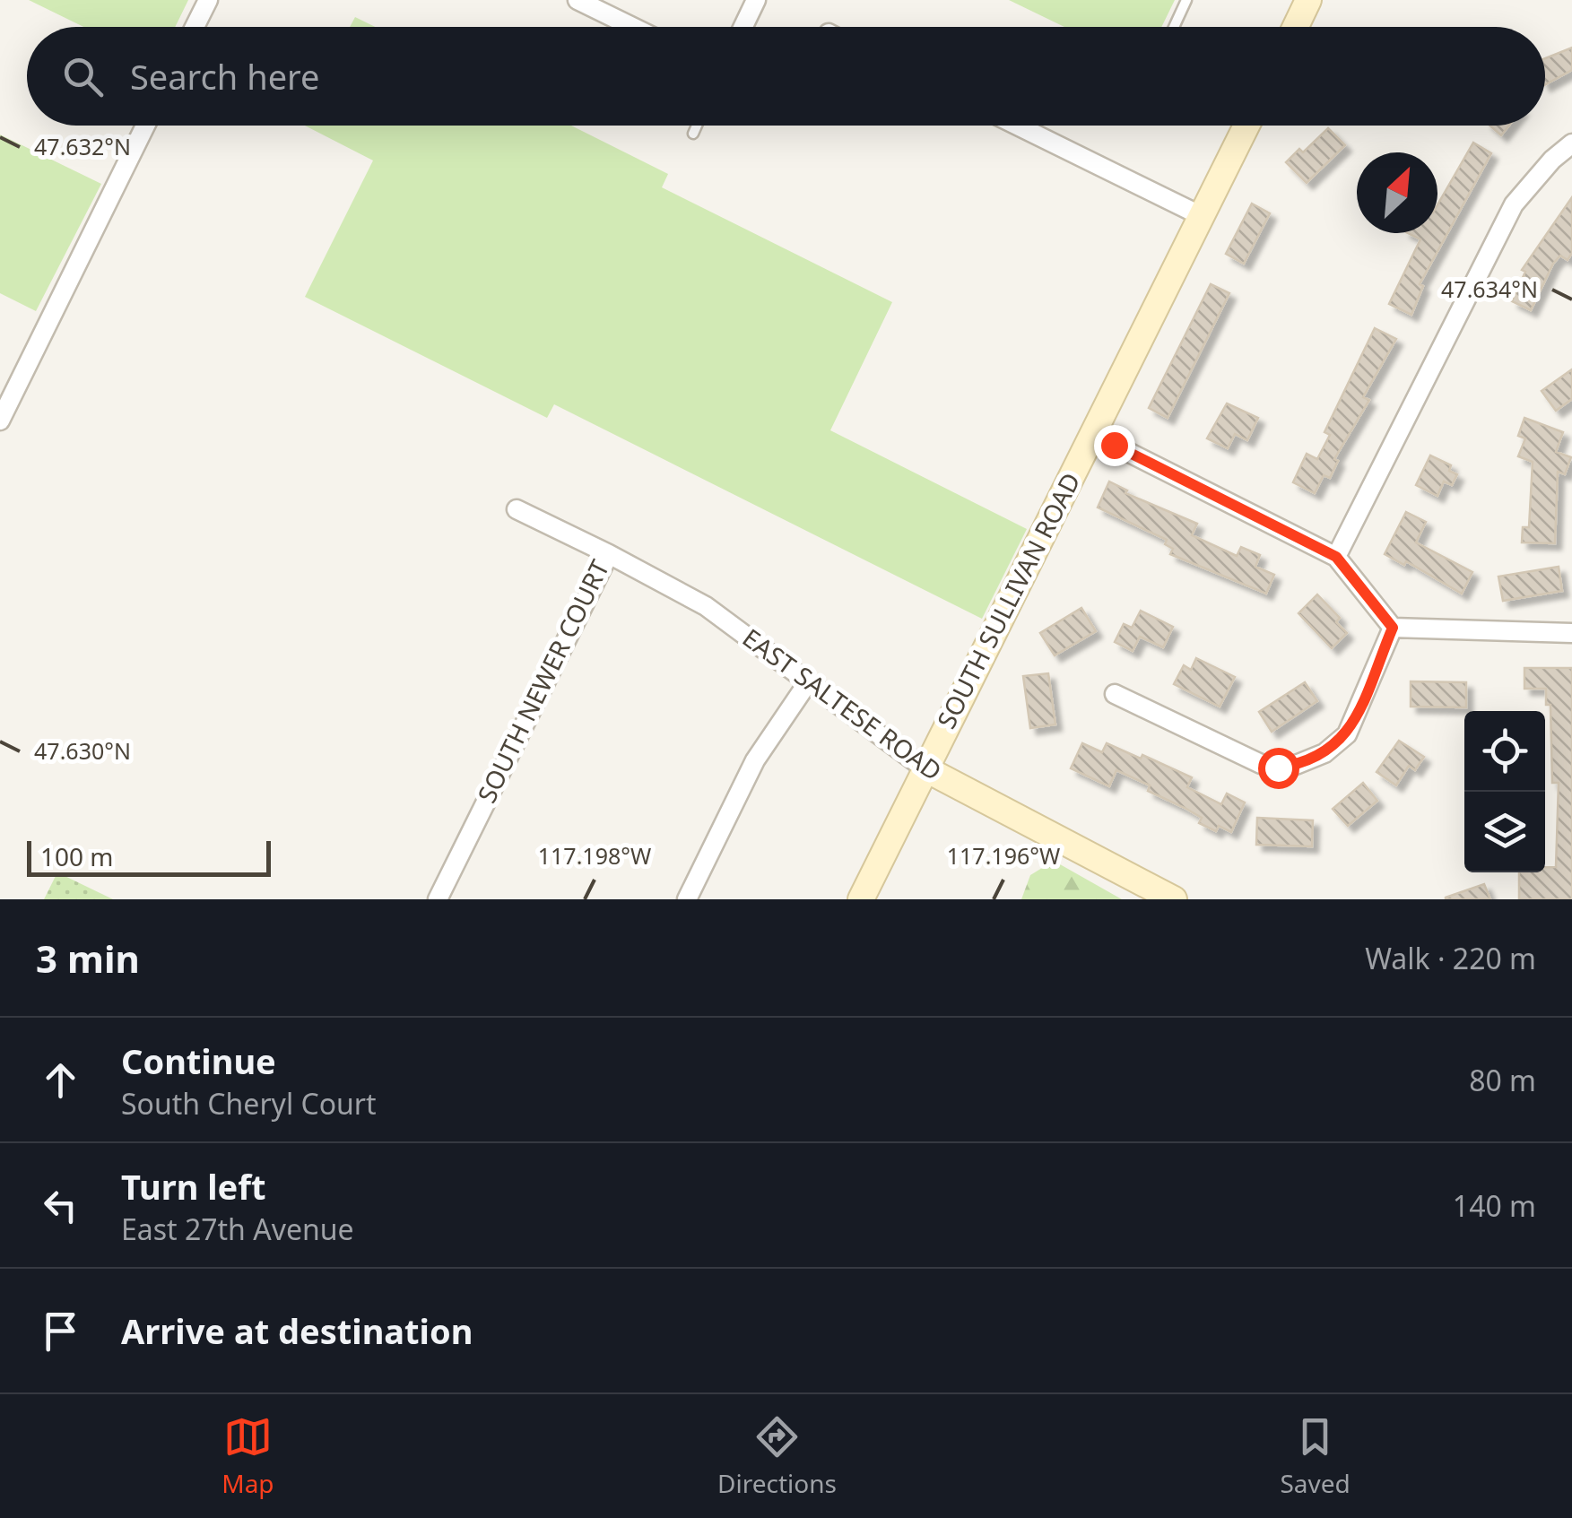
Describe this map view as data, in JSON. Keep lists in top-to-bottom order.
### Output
{
  "streets": {
    "main road": ["SOUTH SULLIVAN ROAD", "EAST SALTESE ROAD"],
    "street": ["SOUTH NEWER COURT"]
  },
  "crossings": [
    ["SOUTH SULLIVAN ROAD", "EAST SALTESE ROAD"],
    ["SOUTH NEWER COURT", "EAST SALTESE ROAD"]
  ],
  "scale_bar": "100 m",
  "north": "top right",
  "page": {
    "search": "Search here",
    "scale": "100 m",
    "heading": ["3 min", "Walk · 220 m"],
    "list": [
      ["Continue", "South Cheryl Court", "80 m"],
      ["Turn left", "East 27th Avenue", "140 m"],
      "Arrive at destination"
    ],
    "nav": ["Map", "Directions", "Saved"]
  },
  "coordinates": [
    "47.632°N",
    "47.634°N",
    "47.630°N",
    "117.198°W",
    "117.196°W"
  ]
}
